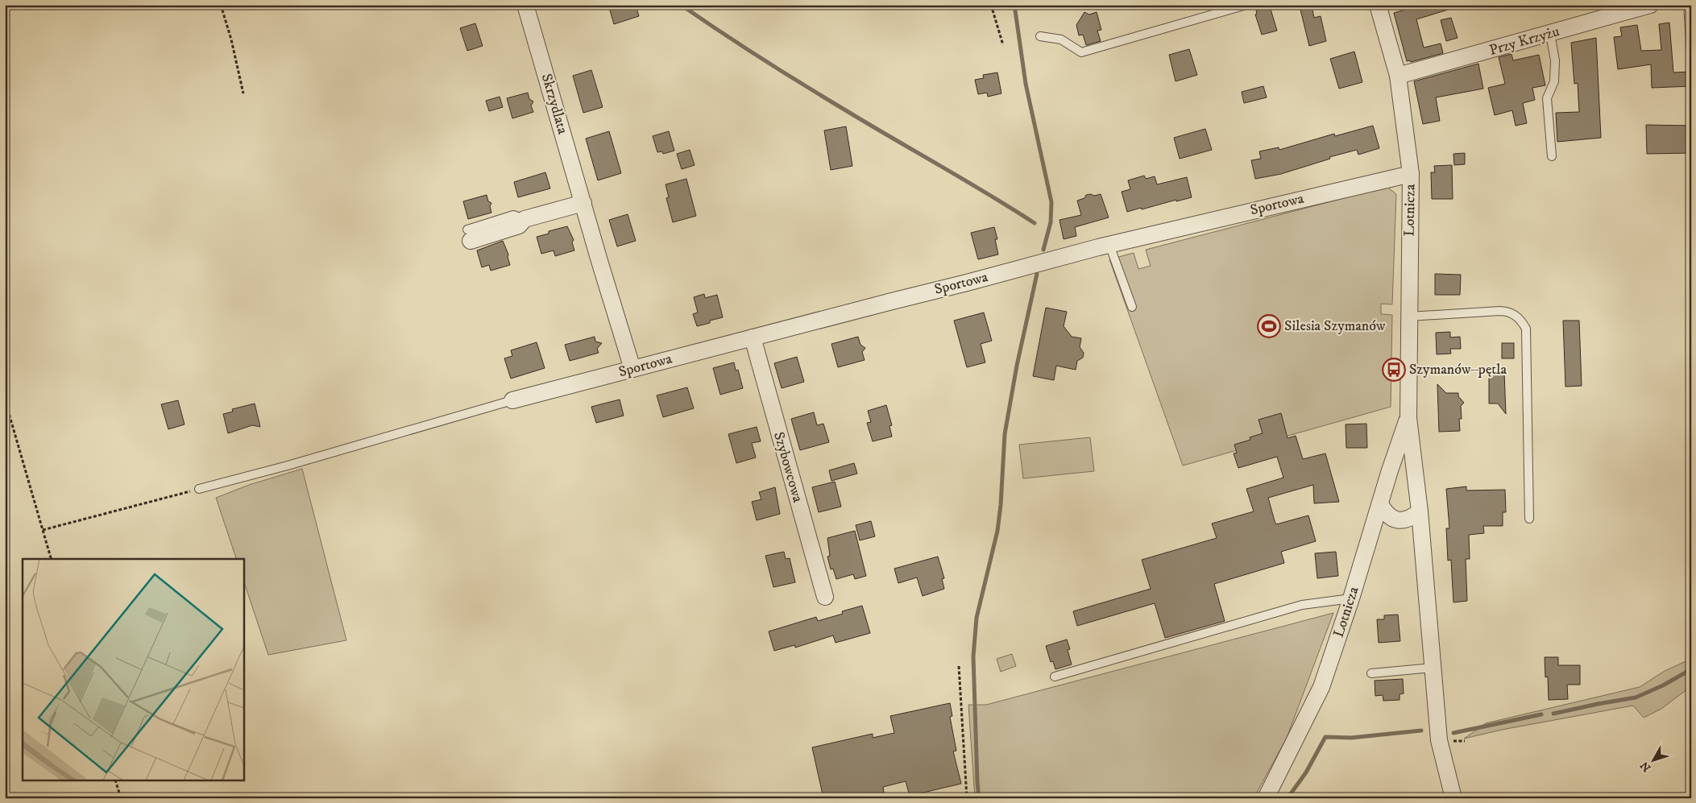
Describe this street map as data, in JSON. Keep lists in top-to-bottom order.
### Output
{
  "streets": {
    "street": [
      "Przy Krzyżu",
      "Skrzydlata",
      "Sportowa",
      "Lotnicza",
      "Szybowcowa"
    ]
  },
  "crossings": [
    ["Przy Krzyżu", "Lotnicza"],
    ["Skrzydlata", "Sportowa"],
    ["Sportowa", "Lotnicza"],
    ["Sportowa", "Szybowcowa"]
  ],
  "places": {
    "sports": ["Silesia Szymanów"],
    "bus stop": ["Szymanów–pętla"]
  },
  "north": "bottom left"
}
